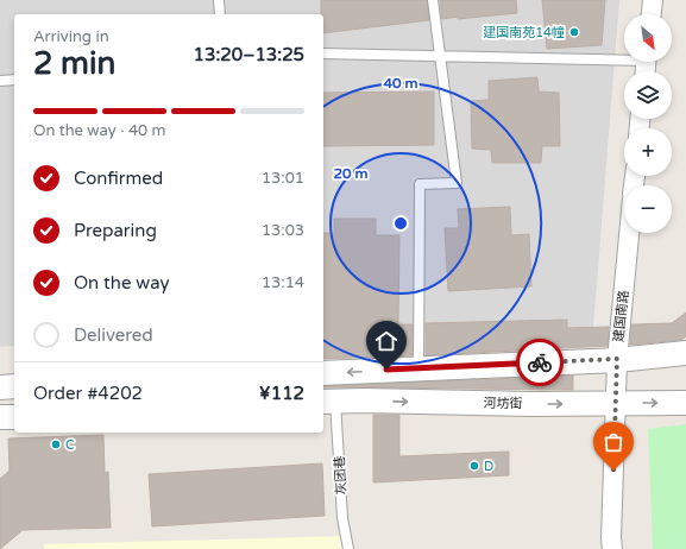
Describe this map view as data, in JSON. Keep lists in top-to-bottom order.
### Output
{
  "streets": {
    "street": ["建国南路", "河坊街"],
    "lane": ["灰团巷"]
  },
  "crossings": [
    ["建国南路", "河坊街"],
    ["河坊街", "灰团巷"]
  ],
  "places": ["建国南苑14幢", "C", "D"],
  "north": "bottom right",
  "page": {
    "map_buttons": ["+", "−"],
    "heading": ["2 min", "Arriving in", "13:20–13:25"],
    "panel": ["Order #4202", "¥112"],
    "bar": "On the way · 40 m",
    "list": [
      ["Confirmed", "13:01"],
      ["Preparing", "13:03"],
      ["On the way", "13:14"],
      "Delivered"
    ]
  },
  "rings": ["40 m", "20 m"]
}
